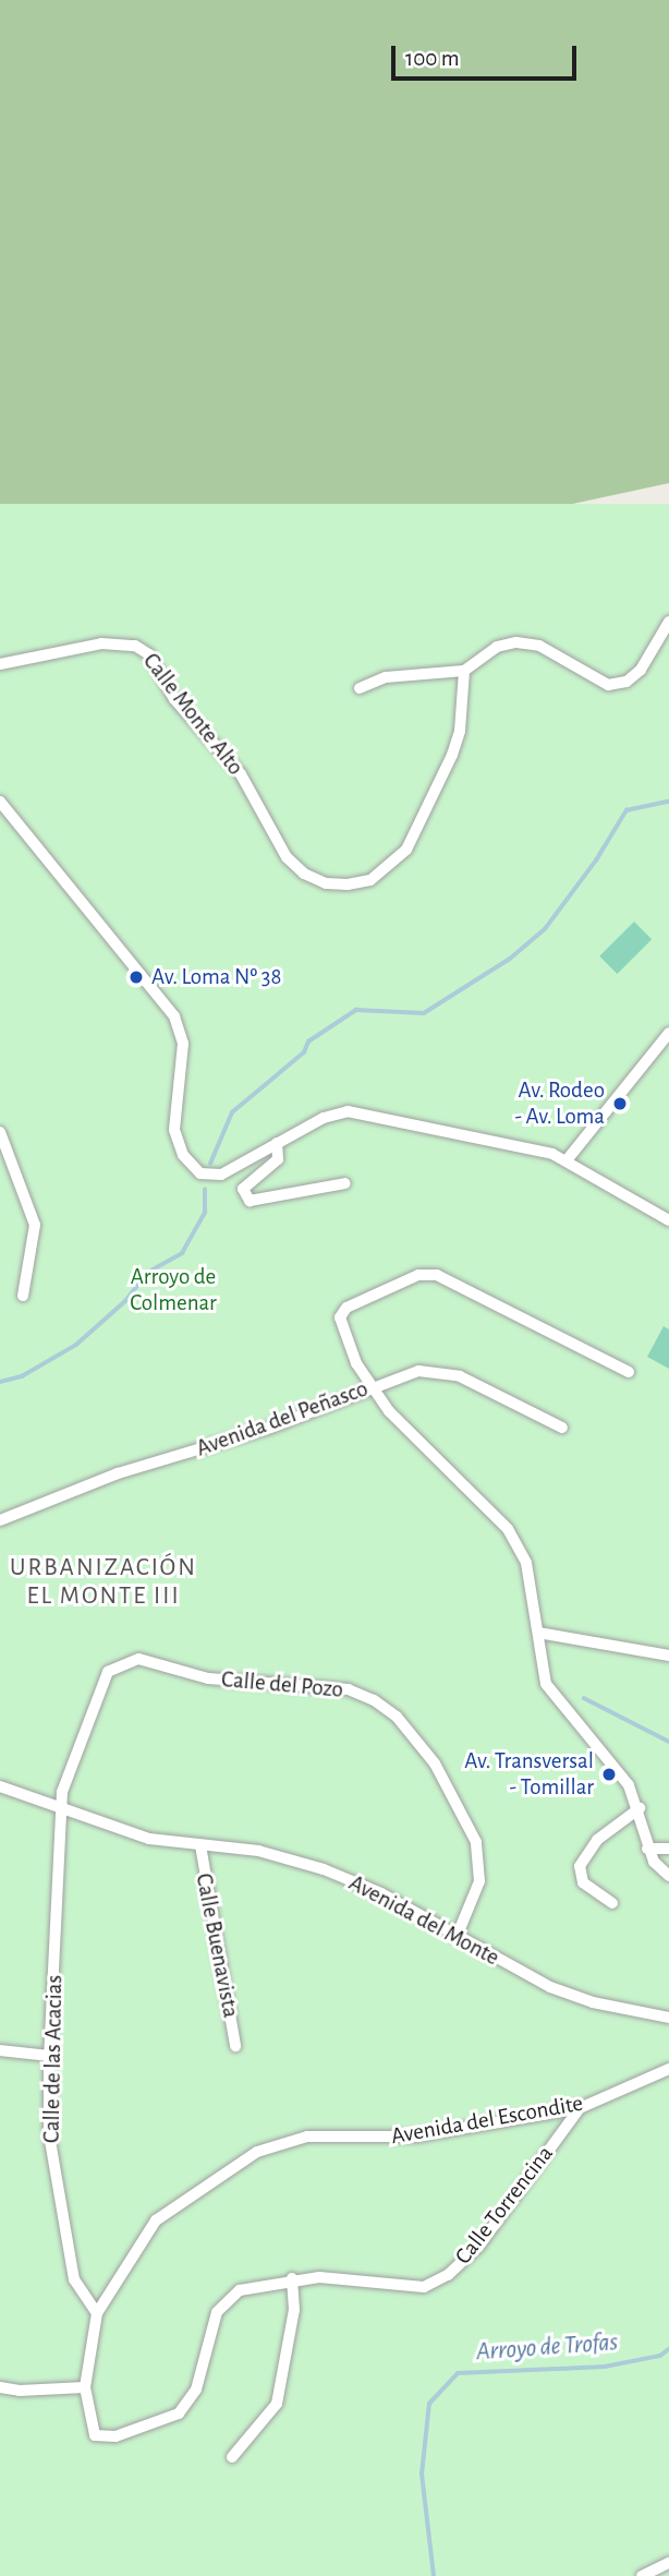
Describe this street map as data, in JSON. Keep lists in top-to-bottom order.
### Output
{
  "streets": {
    "street": [
      "Calle Monte Alto",
      "Avenida del Peñasco",
      "Calle del Pozo",
      "Avenida del Monte",
      "Calle Buenavista",
      "Calle de las Acacias",
      "Avenida del Escondite",
      "Calle Torrencina"
    ]
  },
  "crossings": [
    ["Calle del Pozo", "Avenida del Monte"],
    ["Calle del Pozo", "Calle de las Acacias"],
    ["Avenida del Monte", "Calle Buenavista"],
    ["Avenida del Monte", "Calle de las Acacias"],
    ["Calle de las Acacias", "Avenida del Escondite"],
    ["Avenida del Escondite", "Calle Torrencina"]
  ],
  "districts": ["URBANIZACIÓN EL MONTE III"],
  "water": ["Arroyo de Trofas"],
  "parks": ["Arroyo de Colmenar"],
  "places": ["Av. Loma Nº 38", "Av. Rodeo - Av. Loma", "Av. Transversal - Tomillar"],
  "scale_bar": "100 m"
}
